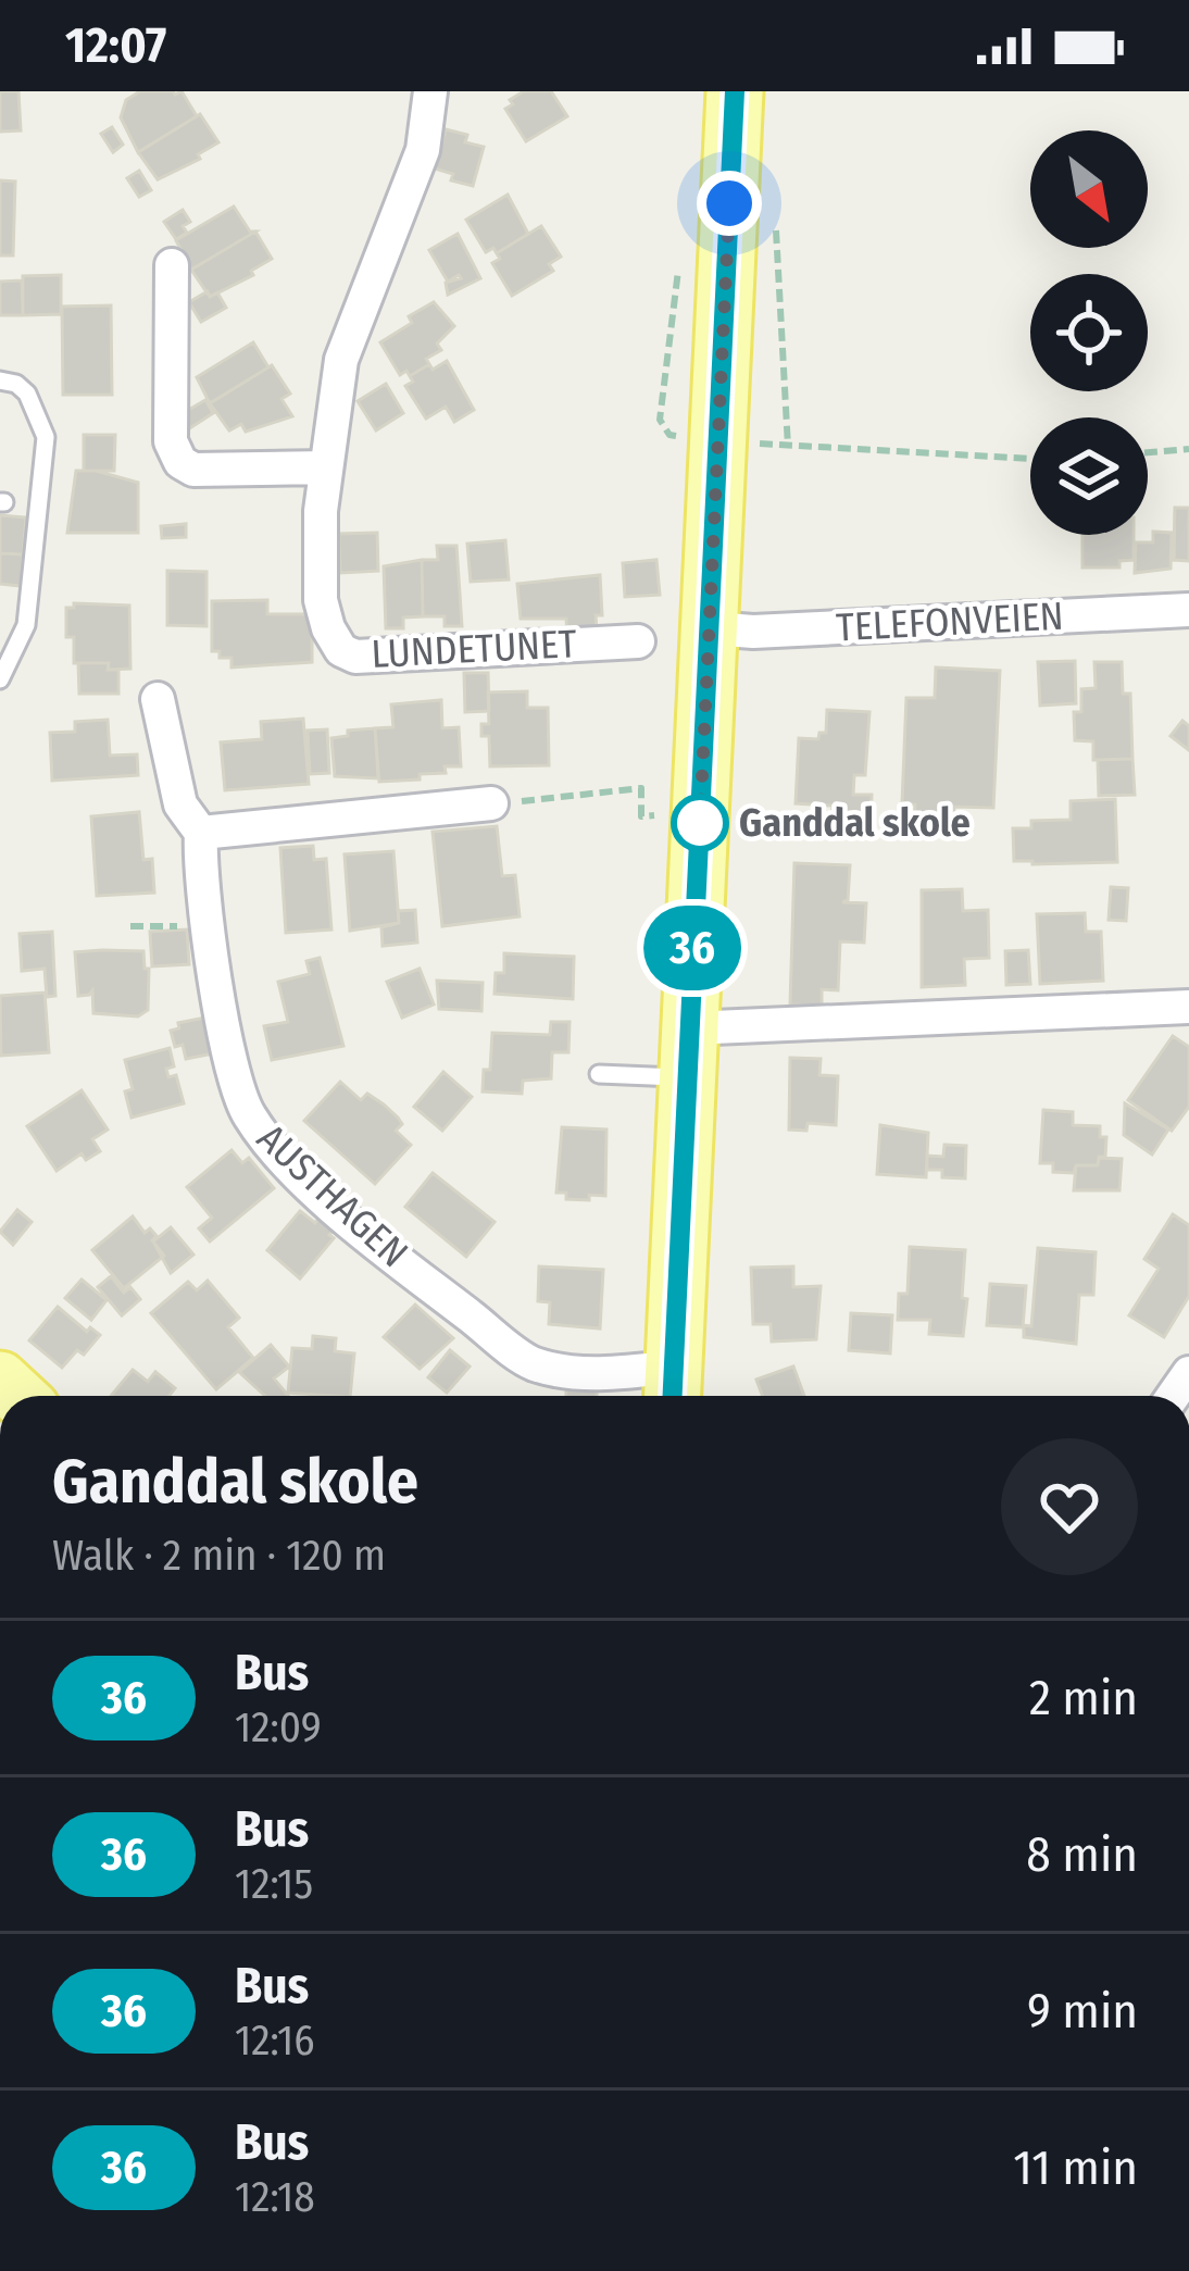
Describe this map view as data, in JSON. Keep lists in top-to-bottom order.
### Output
{
  "streets": {
    "street": ["TELEFONVEIEN", "LUNDETUNET", "AUSTHAGEN"]
  },
  "places": ["Ganddal skole"],
  "lines": ["bus line 36"],
  "north": "bottom right",
  "page": {
    "status": "12:07",
    "on_map": "36",
    "heading": ["Ganddal skole", "Walk · 2 min · 120 m"],
    "list": [
      {
        "mark": "36",
        "name": "Bus",
        "note": "12:09",
        "value": "2 min"
      },
      {
        "mark": "36",
        "name": "Bus",
        "note": "12:15",
        "value": "8 min"
      },
      {
        "mark": "36",
        "name": "Bus",
        "note": "12:16",
        "value": "9 min"
      },
      {
        "mark": "36",
        "name": "Bus",
        "note": "12:18",
        "value": "11 min"
      }
    ]
  }
}
